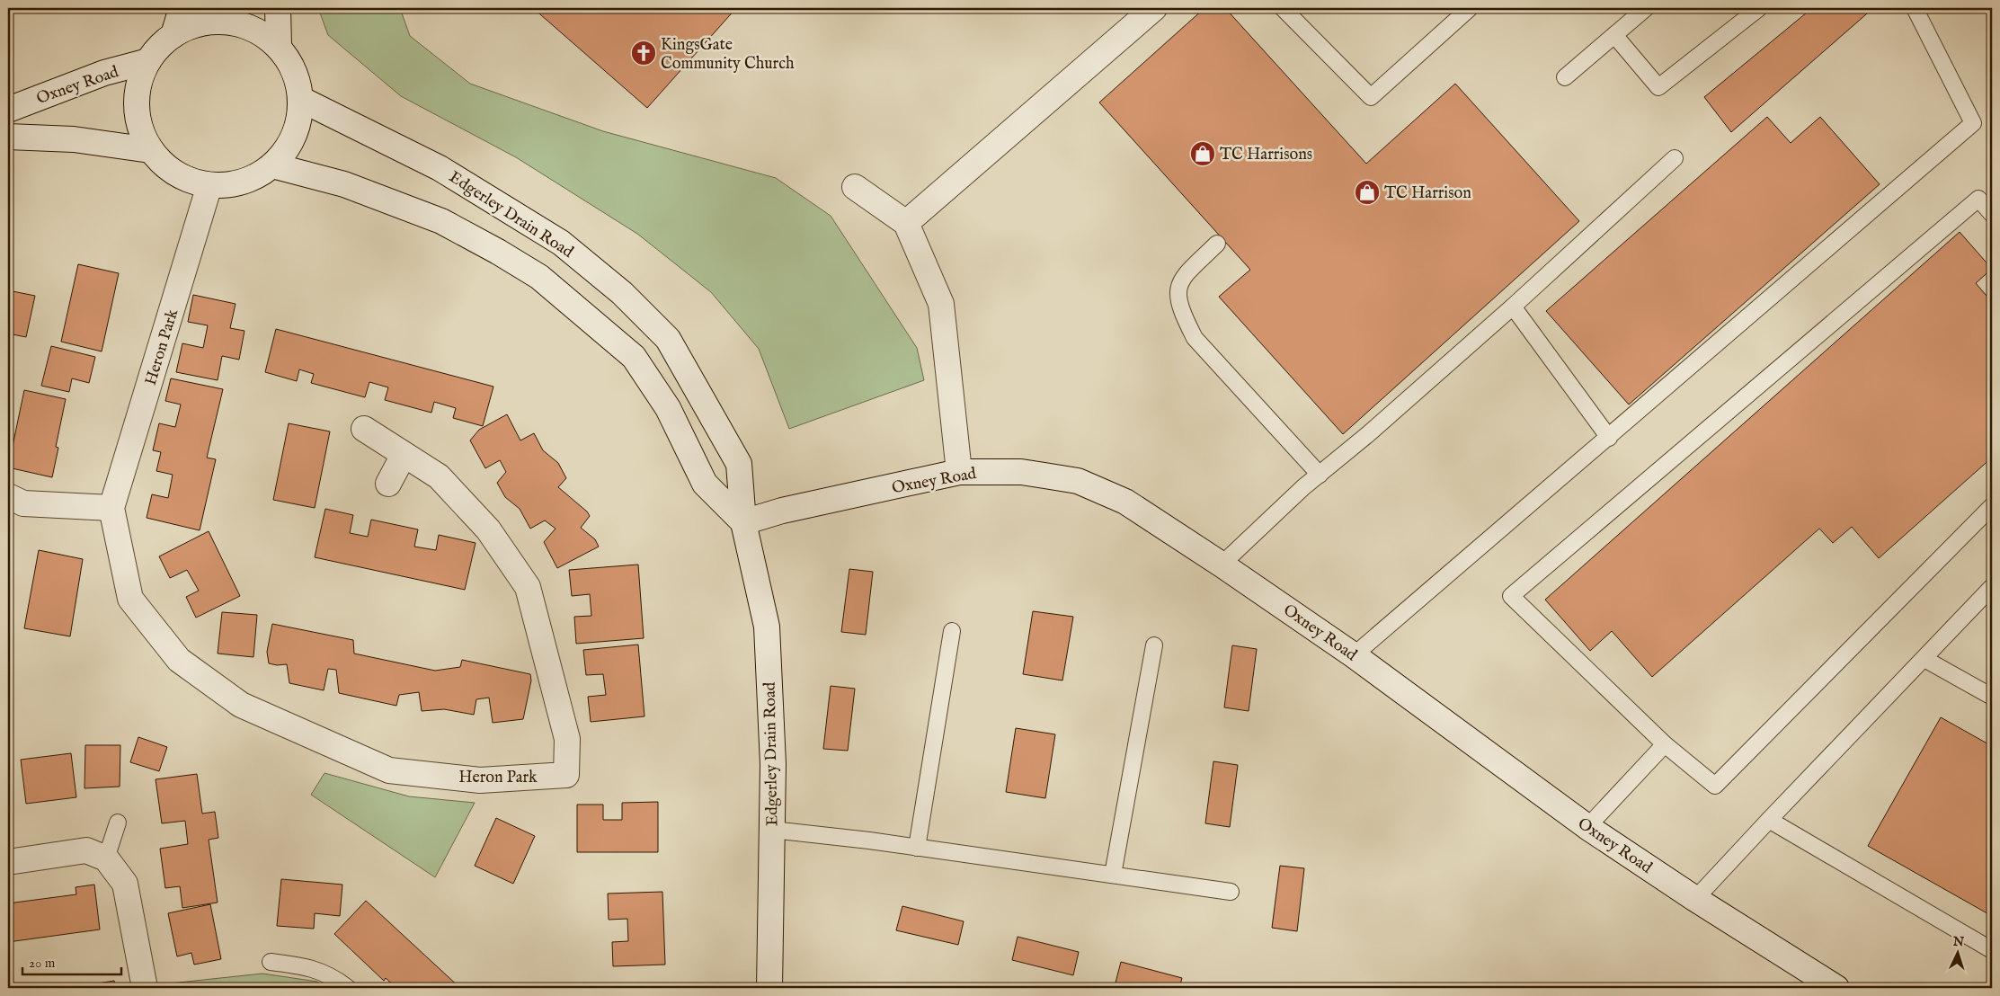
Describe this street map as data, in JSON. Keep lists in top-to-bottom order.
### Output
{
  "streets": {
    "street": ["Oxney Road", "Edgerley Drain Road", "Heron Park"]
  },
  "crossings": [
    ["Oxney Road", "Edgerley Drain Road"]
  ],
  "places": {
    "church": ["KingsGate Community Church"],
    "shop": ["TC Harrisons", "TC Harrison"]
  },
  "scale_bar": "20 m",
  "north": "top"
}
